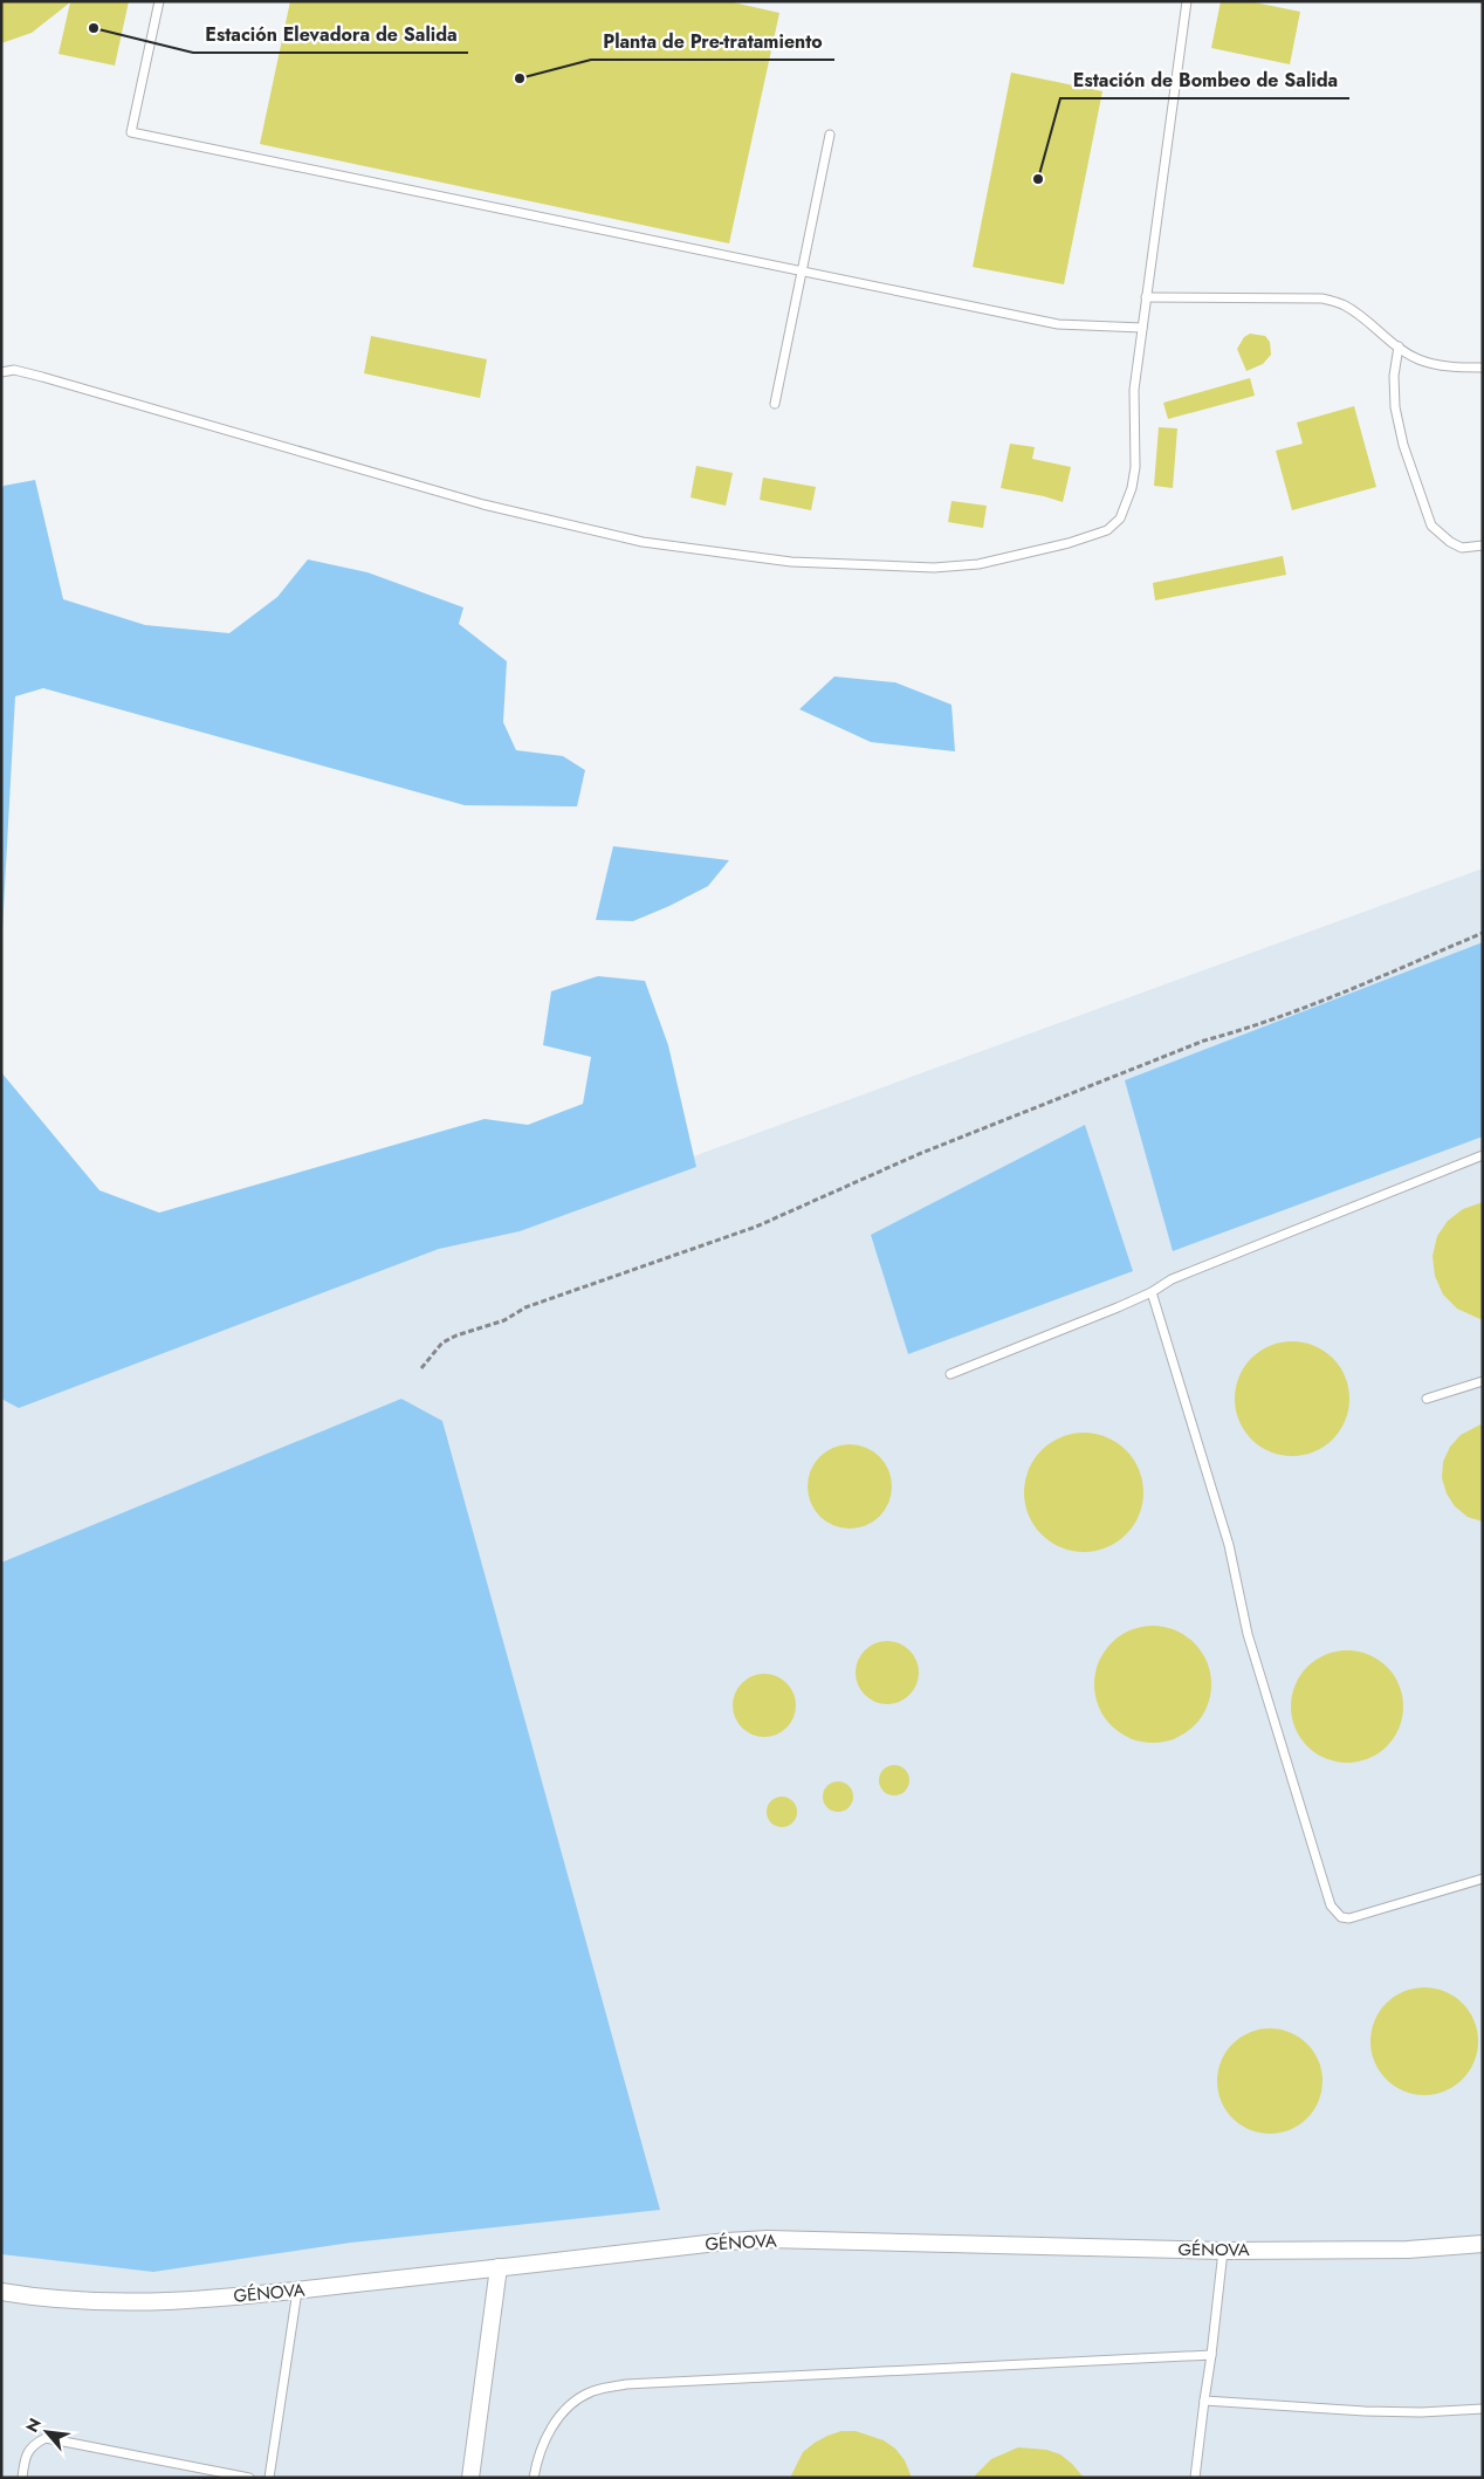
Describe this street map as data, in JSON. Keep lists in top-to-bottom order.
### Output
{
  "streets": {
    "street": ["GÉNOVA"]
  },
  "places": ["Estación Elevadora de Salida", "Planta de Pre-tratamiento", "Estación de Bombeo de Salida"],
  "north": "top left"
}
